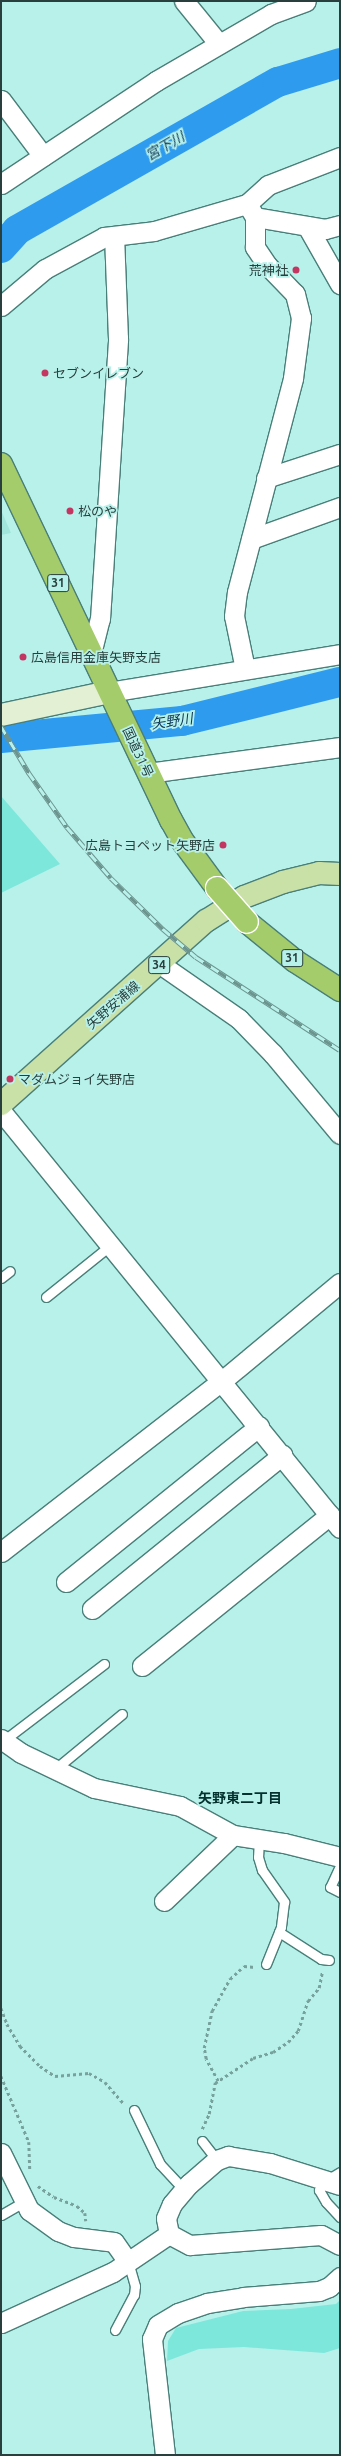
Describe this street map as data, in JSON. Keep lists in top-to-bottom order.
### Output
{
  "streets": {
    "highway": ["31", "国道31号"],
    "main road": ["34", "矢野安浦線"]
  },
  "districts": ["矢野東二丁目"],
  "water": ["宮下川", "矢野川"],
  "places": [
    "荒神社",
    "セブンイレブン",
    "松のや",
    "広島信用金庫矢野支店",
    "広島トヨペット矢野店",
    "マダムジョイ矢野店"
  ]
}
